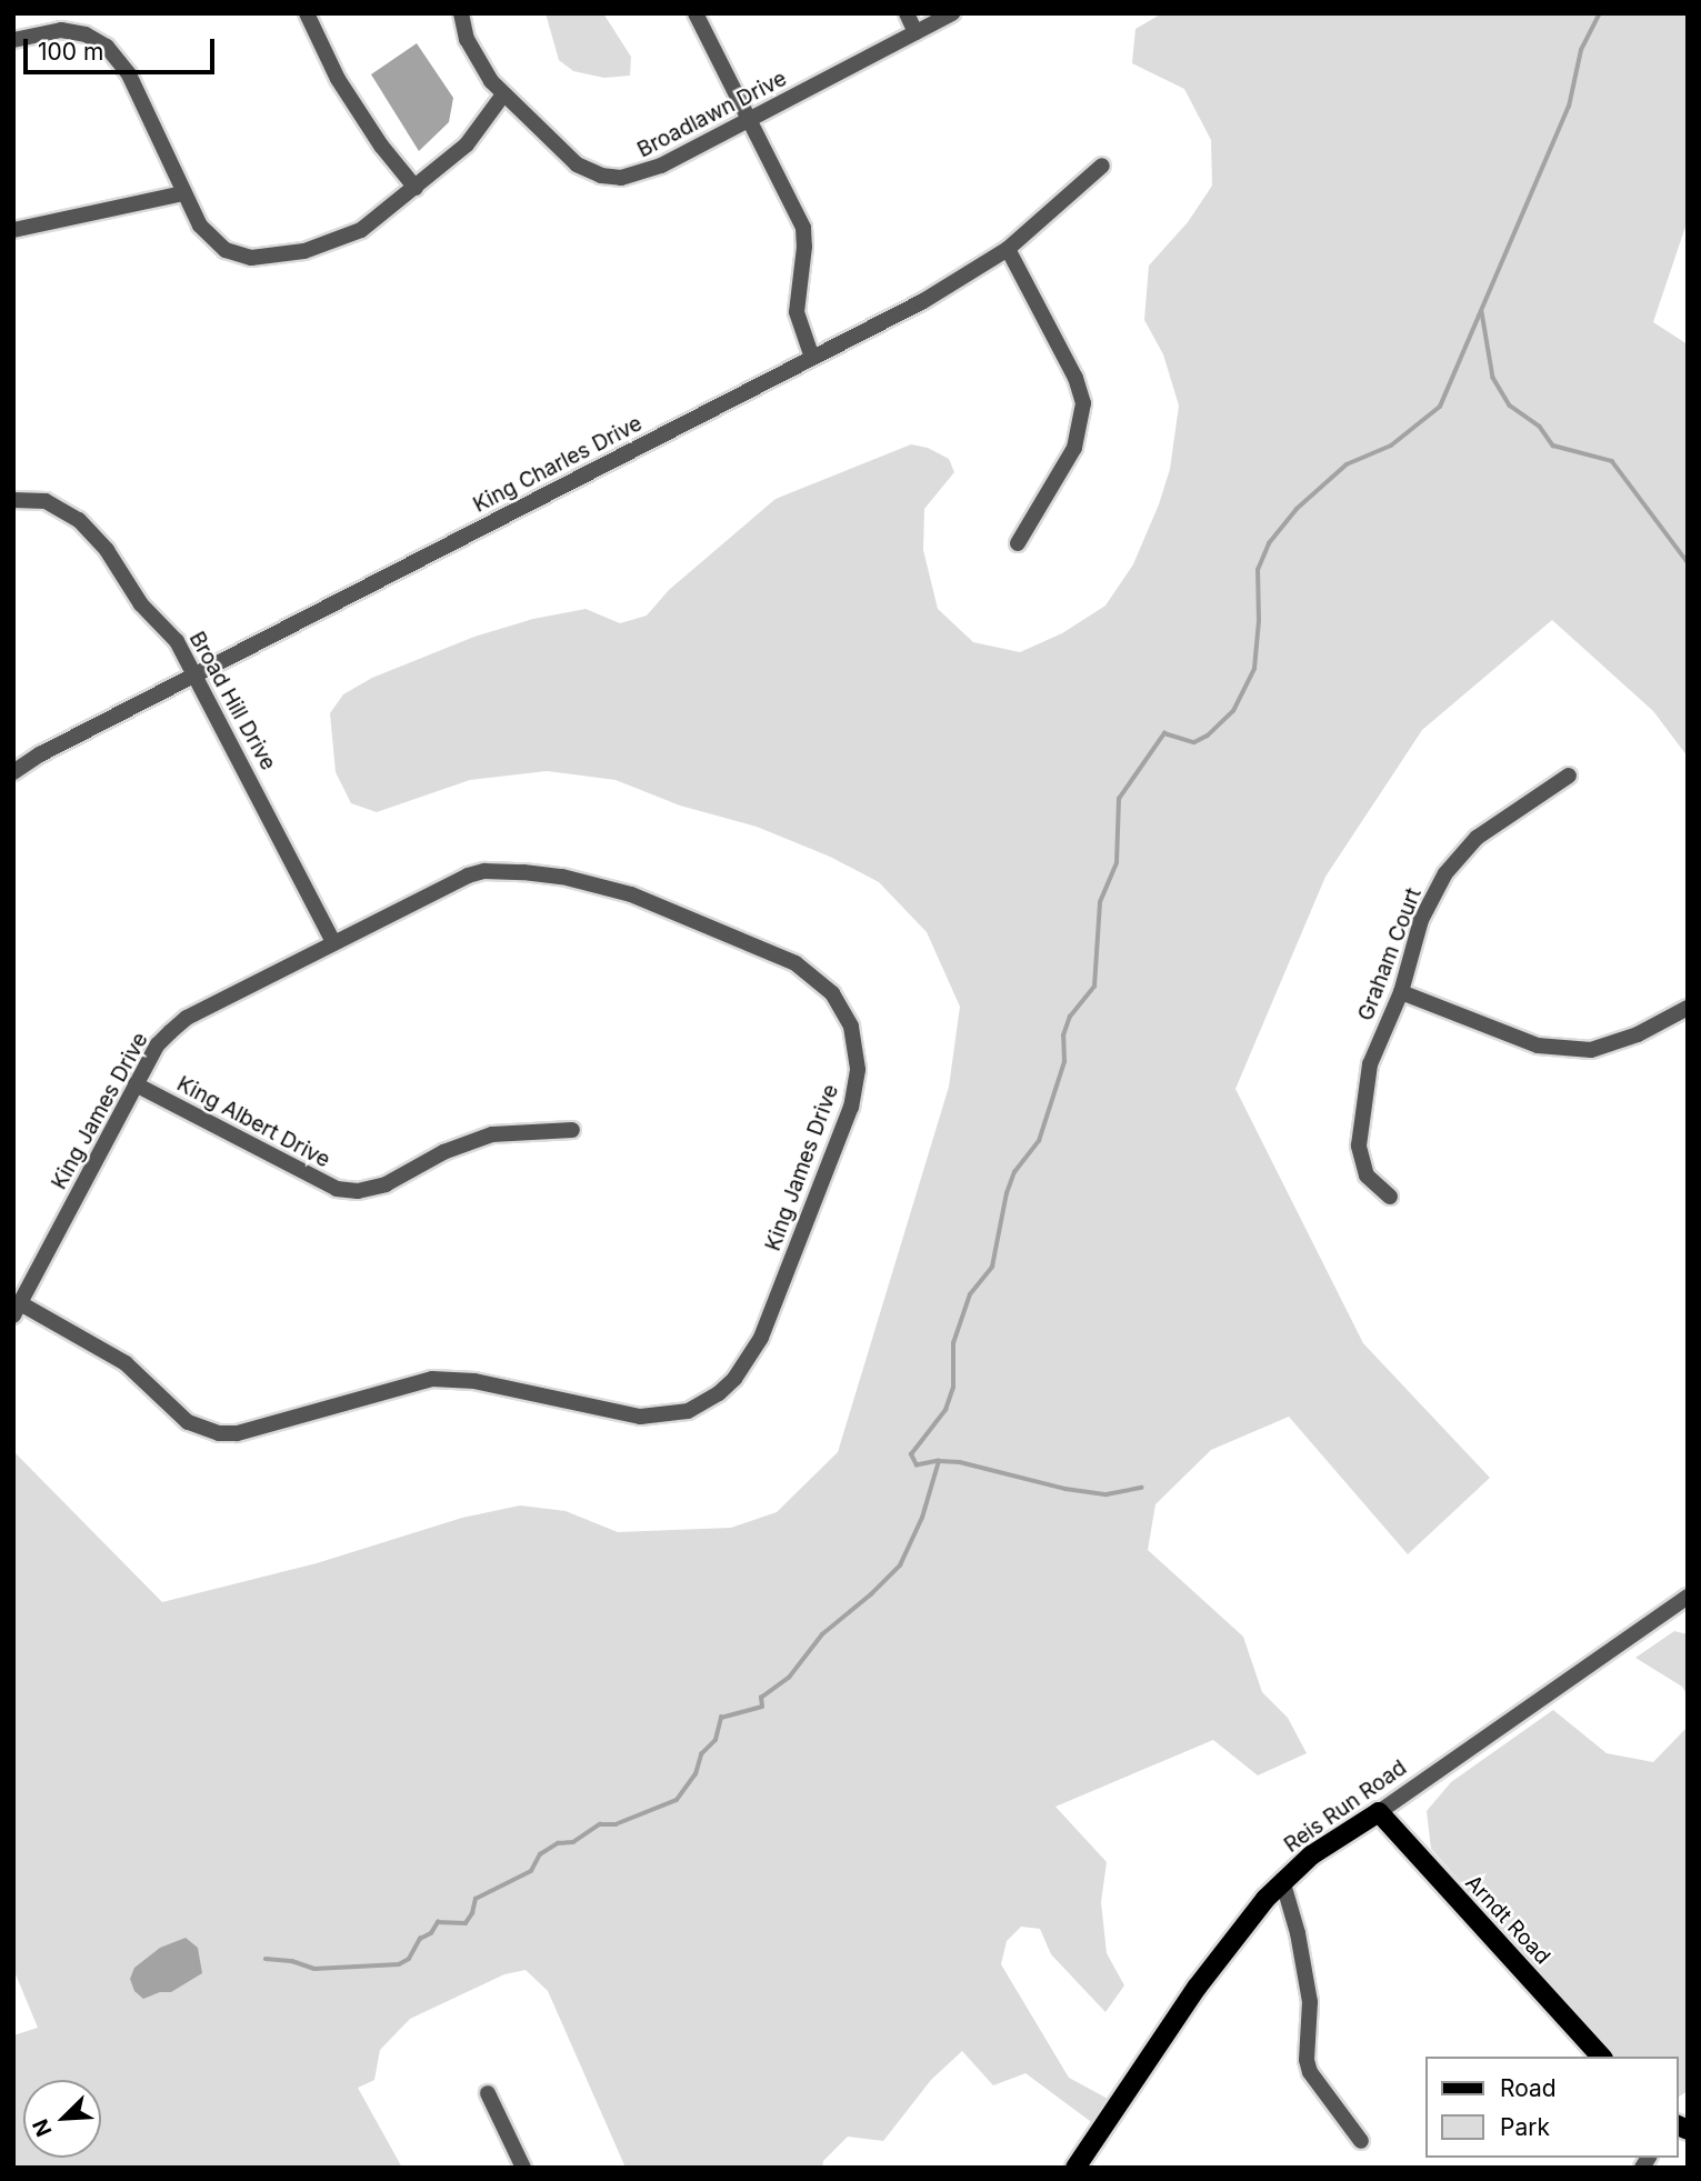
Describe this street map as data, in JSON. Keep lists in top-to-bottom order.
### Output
{
  "streets": {
    "main road": ["Reis Run Road", "Arndt Road"],
    "street": [
      "Broadlawn Drive",
      "King Charles Drive",
      "Broad Hill Drive",
      "Graham Court",
      "King James Drive",
      "King Albert Drive"
    ]
  },
  "crossings": [
    ["King Charles Drive", "Broad Hill Drive"],
    ["Broad Hill Drive", "King James Drive"],
    ["King James Drive", "King Albert Drive"],
    ["Reis Run Road", "Arndt Road"]
  ],
  "legend": ["Road", "Park"],
  "scale_bar": "100 m",
  "north": "bottom left"
}
